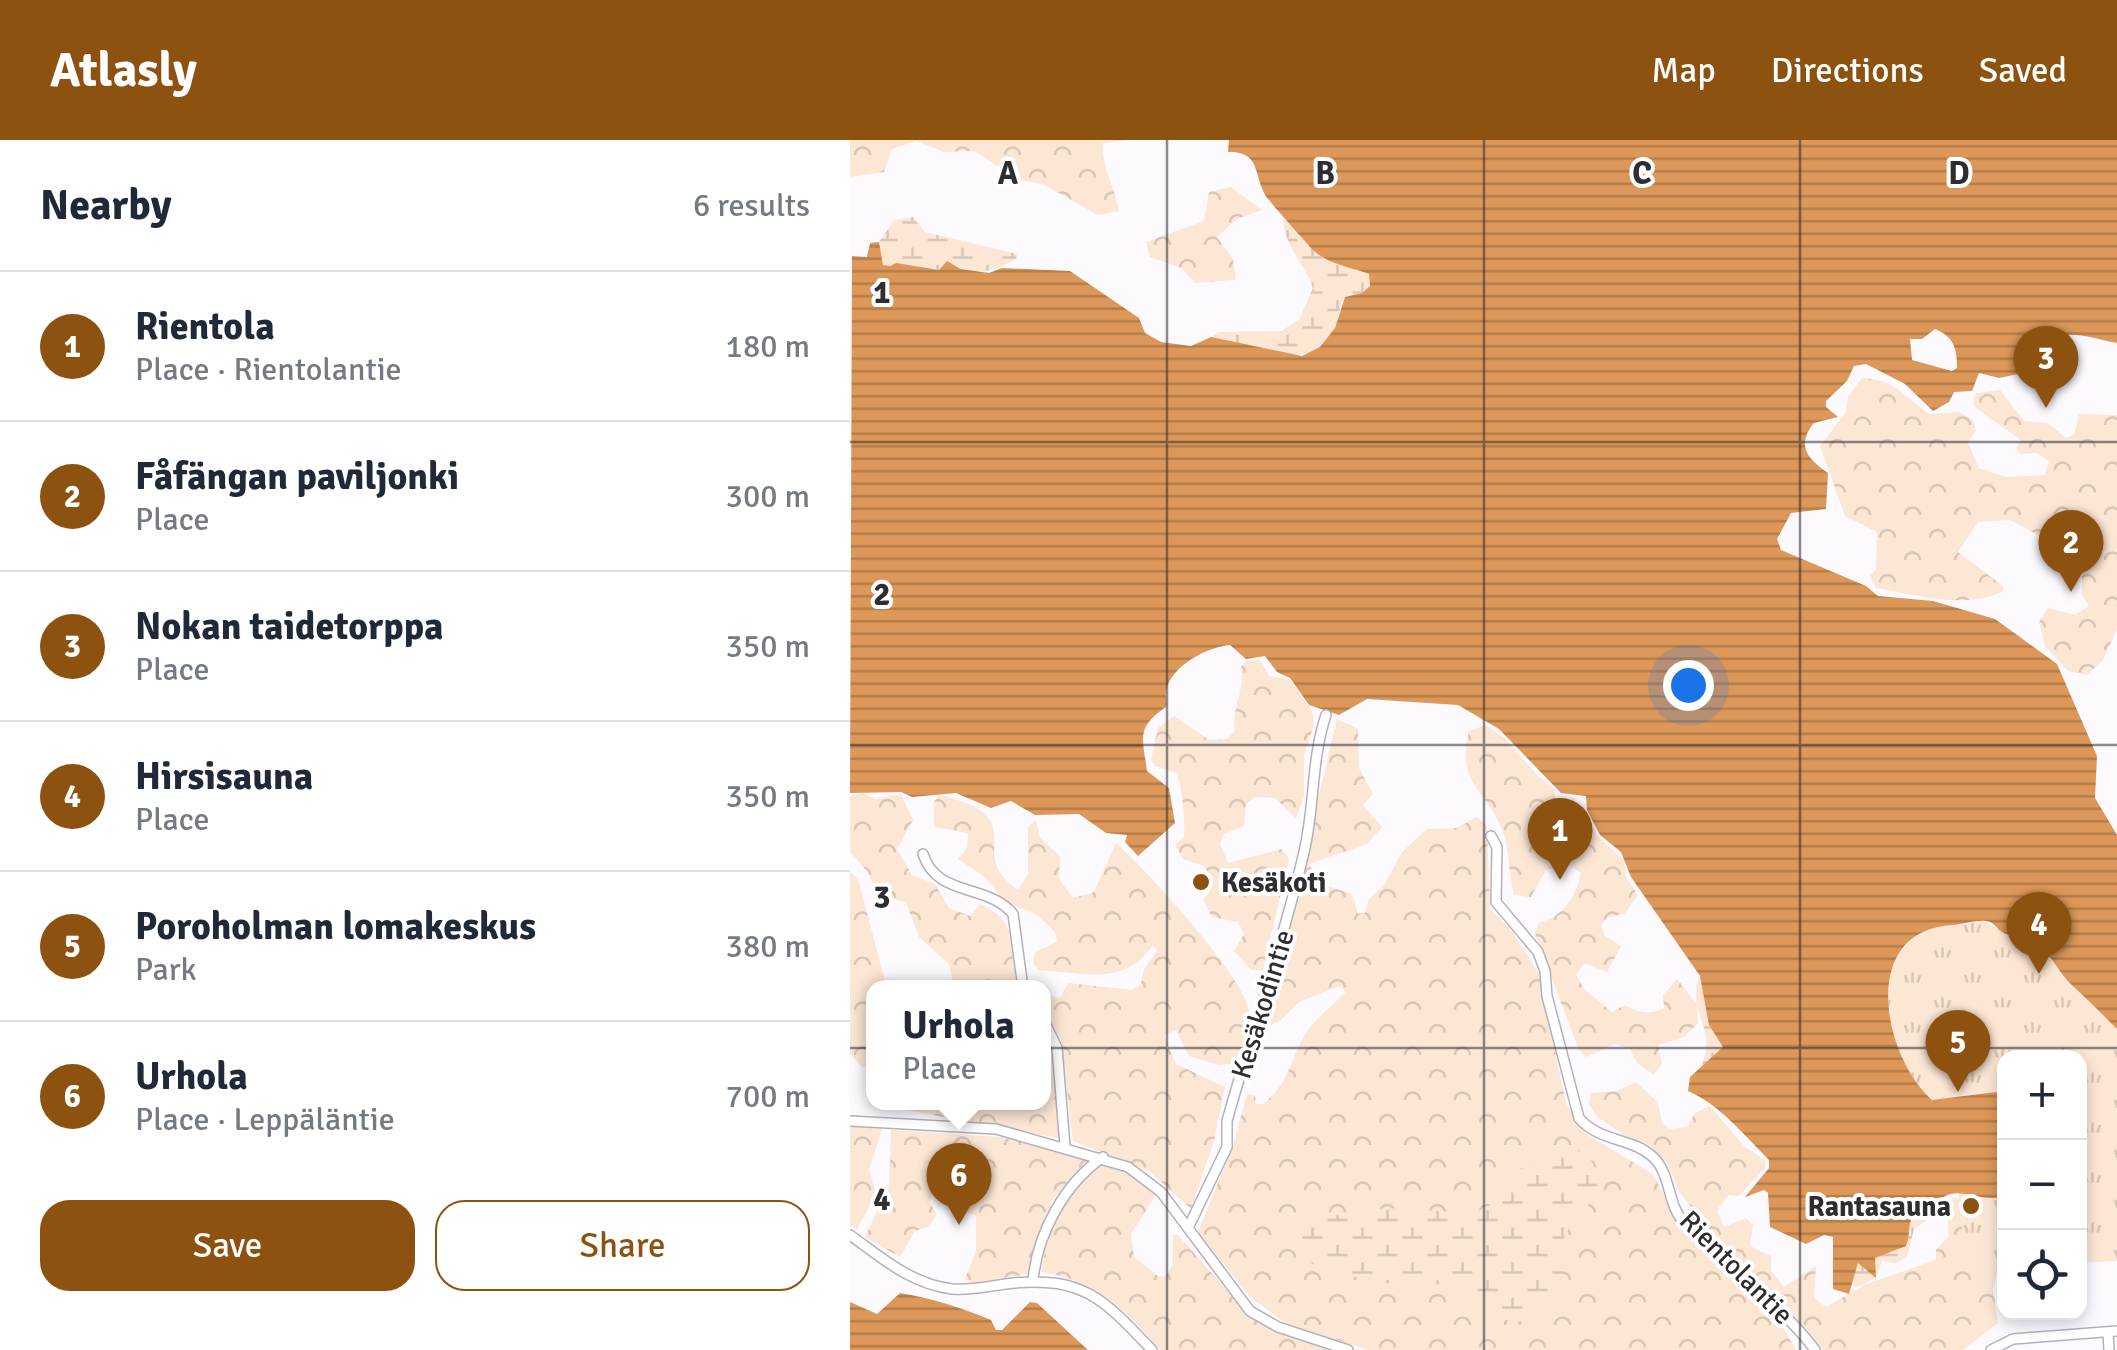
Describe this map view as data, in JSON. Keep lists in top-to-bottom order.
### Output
{
  "streets": {
    "street": ["Kesäkodintie", "Rientolantie"]
  },
  "places": ["Kesäkoti", "Rantasauna"],
  "page": {
    "header": "Atlasly",
    "nav": ["Map", "Directions", "Saved"],
    "heading": ["Nearby", "6 results"],
    "list": [
      {
        "mark": "1",
        "name": "Rientola",
        "note": "Place · Rientolantie",
        "value": "180 m"
      },
      {
        "mark": "2",
        "name": "Fåfängan paviljonki",
        "note": "Place",
        "value": "300 m"
      },
      {
        "mark": "3",
        "name": "Nokan taidetorppa",
        "note": "Place",
        "value": "350 m"
      },
      {
        "mark": "4",
        "name": "Hirsisauna",
        "note": "Place",
        "value": "350 m"
      },
      {
        "mark": "5",
        "name": "Poroholman lomakeskus",
        "note": "Park",
        "value": "380 m"
      },
      {
        "mark": "6",
        "name": "Urhola",
        "note": "Place · Leppäläntie",
        "value": "700 m"
      }
    ],
    "pins": [
      "3",
      "2",
      "1",
      "4",
      "5",
      "6"
    ],
    "popup": ["Urhola", "Place"],
    "map_buttons": ["+", "−"],
    "buttons": ["Save", "Share"]
  },
  "grid": {
    "columns": [
      "A",
      "B",
      "C",
      "D"
    ],
    "rows": [
      "1",
      "2",
      "3",
      "4"
    ]
  }
}
